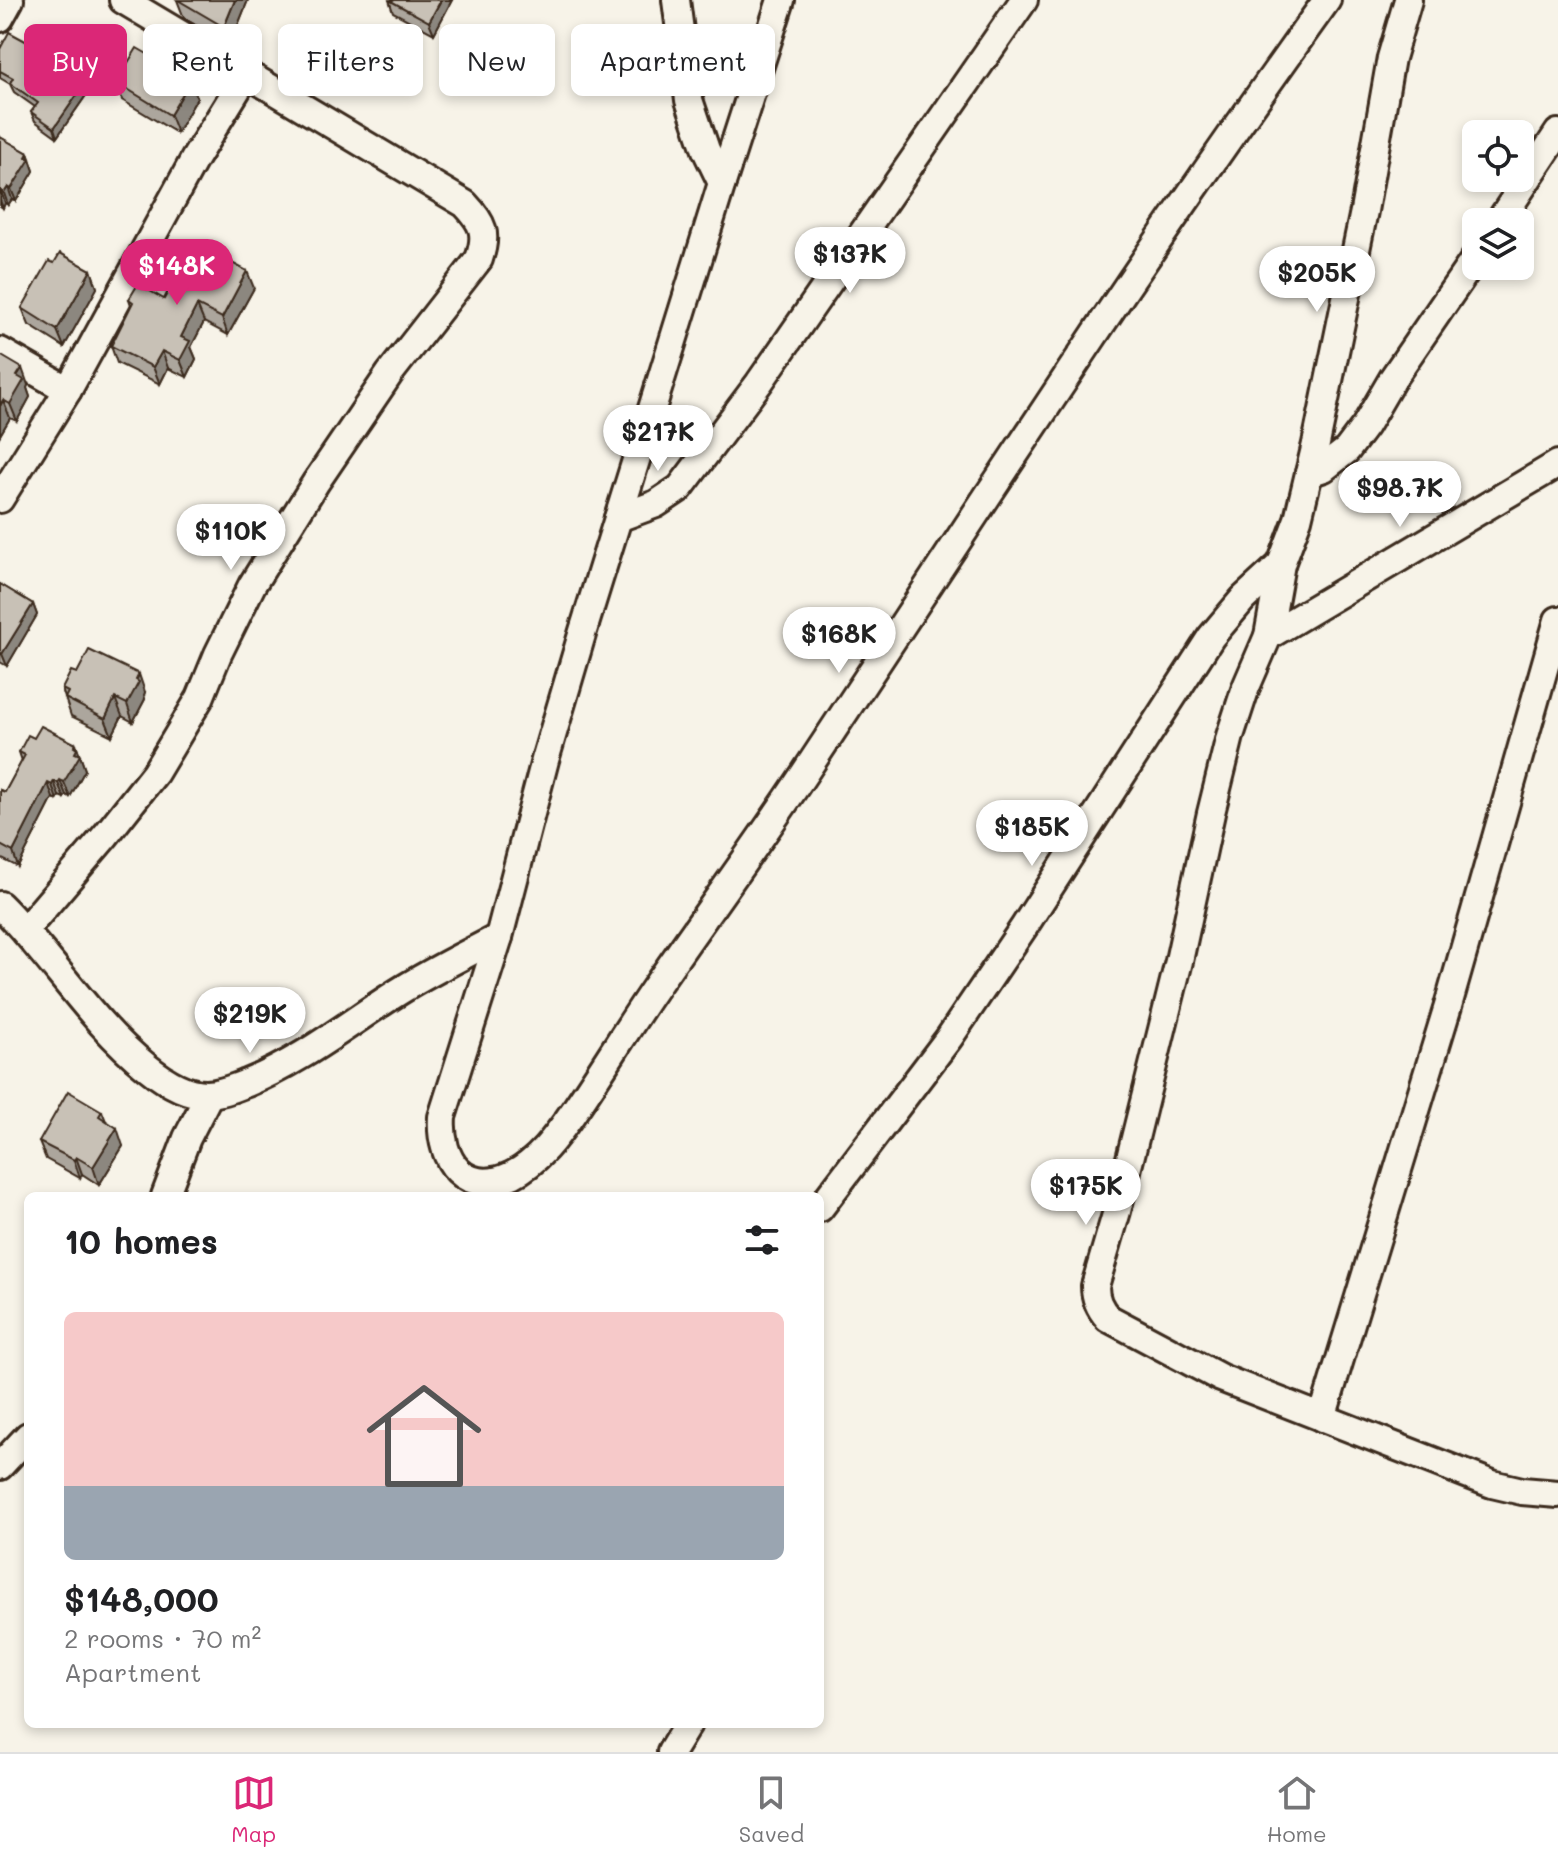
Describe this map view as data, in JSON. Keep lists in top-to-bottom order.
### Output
{
  "page": {
    "chip": [
      "Buy",
      "Rent",
      "Filters",
      "New",
      "Apartment"
    ],
    "price": [
      "$137K",
      "$148K",
      "$205K",
      "$217K",
      "$98.7K",
      "$110K",
      "$168K",
      "$185K",
      "$219K",
      "$175K"
    ],
    "heading": "10 homes",
    "list": [
      {
        "name": "$148,000",
        "note": "2 rooms · 70 m² · Apartment"
      }
    ],
    "tabs": ["Map", "Saved", "Home"]
  }
}
